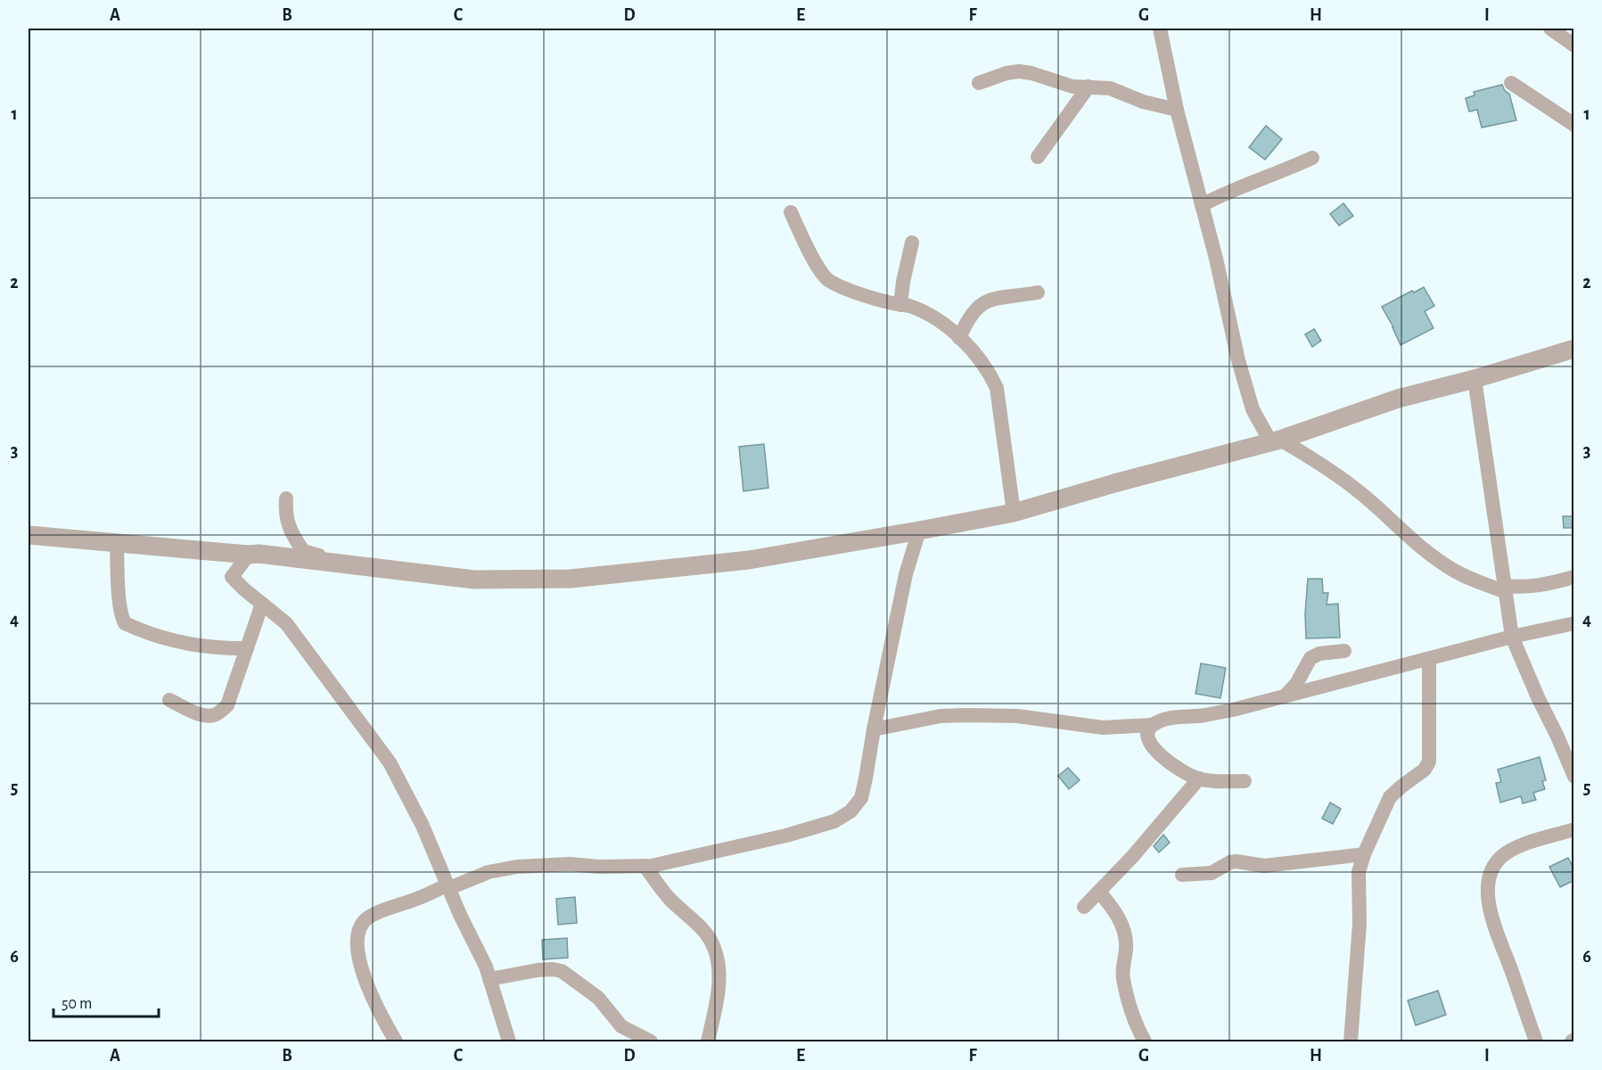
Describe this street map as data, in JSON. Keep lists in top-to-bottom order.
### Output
{
  "scale_bar": "50 m",
  "grid": {
    "columns": [
      "A",
      "B",
      "C",
      "D",
      "E",
      "F",
      "G",
      "H",
      "I"
    ],
    "rows": [
      "1",
      "2",
      "3",
      "4",
      "5",
      "6"
    ]
  }
}
